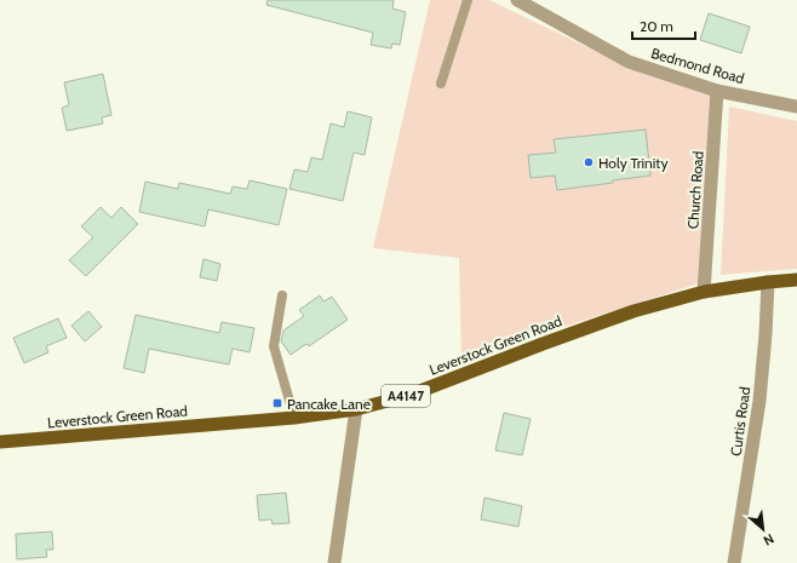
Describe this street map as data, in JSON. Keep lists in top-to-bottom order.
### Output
{
  "streets": {
    "main road": ["Leverstock Green Road", "A4147"],
    "street": ["Bedmond Road", "Church Road", "Curtis Road"]
  },
  "crossings": [
    ["Bedmond Road", "Church Road"],
    ["Church Road", "Leverstock Green Road"],
    ["Leverstock Green Road", "Curtis Road"]
  ],
  "places": {
    "other": ["Holy Trinity"],
    "transit": ["Pancake Lane"]
  },
  "scale_bar": "20 m",
  "north": "bottom right"
}
